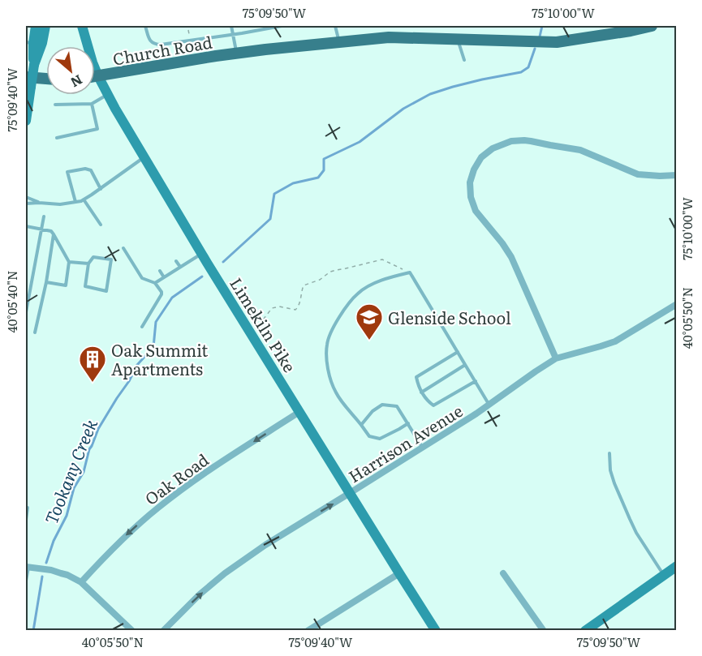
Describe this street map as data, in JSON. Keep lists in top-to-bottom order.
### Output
{
  "streets": {
    "main road": ["Church Road", "Limekiln Pike"],
    "street": ["Harrison Avenue", "Oak Road"]
  },
  "crossings": [
    ["Church Road", "Limekiln Pike"],
    ["Limekiln Pike", "Harrison Avenue"],
    ["Limekiln Pike", "Oak Road"]
  ],
  "one_way": ["Harrison Avenue", "Oak Road"],
  "water": ["Tookany Creek"],
  "places": {
    "school or university": ["Glenside School"],
    "building": ["Oak Summit Apartments"]
  },
  "north": "bottom right",
  "coordinates": [
    "75°09'50\"W",
    "75°10'00\"W",
    "75°09'40\"W",
    "40°05'40\"N",
    "40°05'50\"N"
  ]
}
